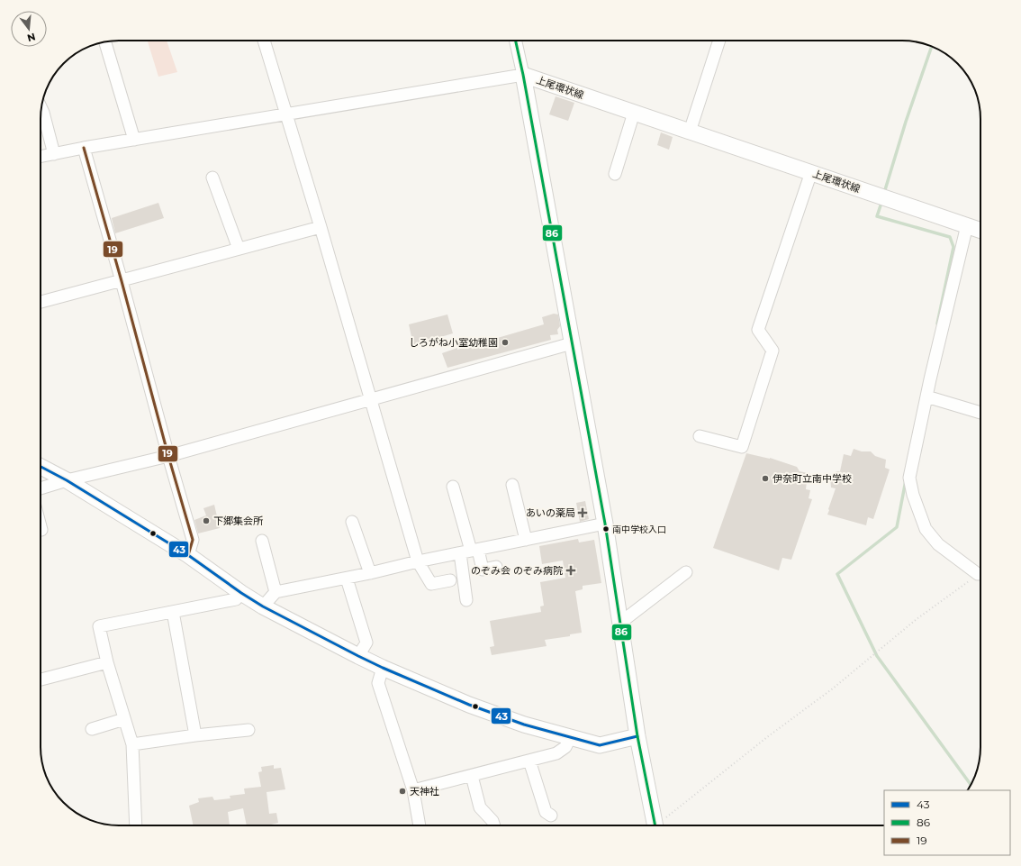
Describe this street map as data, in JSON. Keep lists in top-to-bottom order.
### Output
{
  "streets": {
    "main road": ["上尾環状線"]
  },
  "places": {
    "other": [
      "しろがね小室幼稚園",
      "伊奈町立南中学校",
      "下郷集会所",
      "南中学校入口",
      "天神社"
    ],
    "health": ["あいの薬局", "のぞみ会 のぞみ病院"]
  },
  "lines": ["transit line 86", "transit line 19", "transit line 43"],
  "legend": ["43", "86", "19"],
  "north": "bottom"
}
